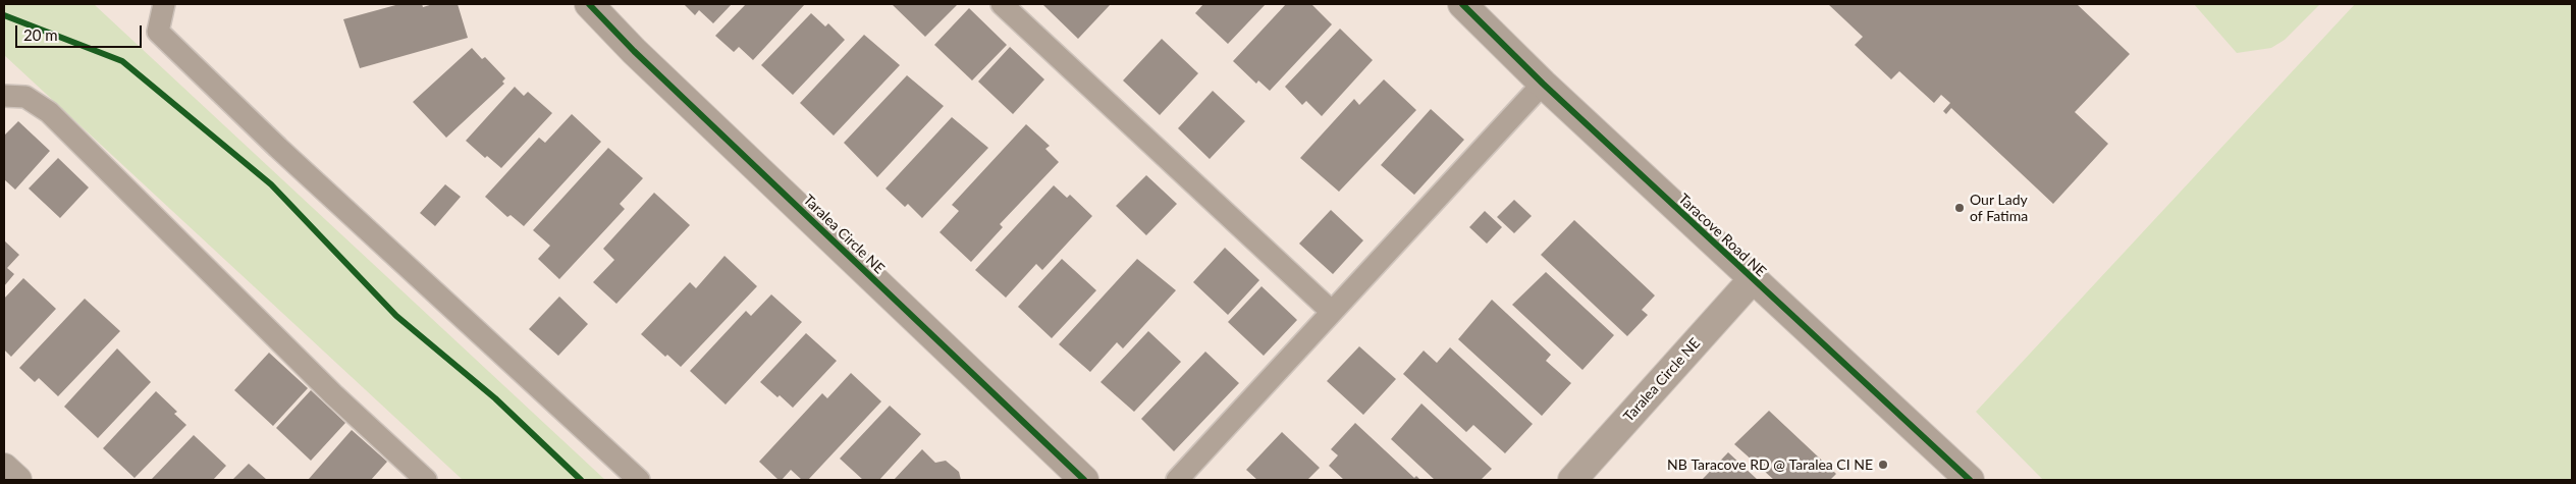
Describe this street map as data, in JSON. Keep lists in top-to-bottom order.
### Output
{
  "streets": {
    "street": ["Taralea Circle NE", "Taracove Road NE"]
  },
  "crossings": [
    ["Taralea Circle NE", "Taracove Road NE"]
  ],
  "places": ["Our Lady of Fatima", "NB Taracove RD @ Taralea CI NE"],
  "scale_bar": "20 m"
}
